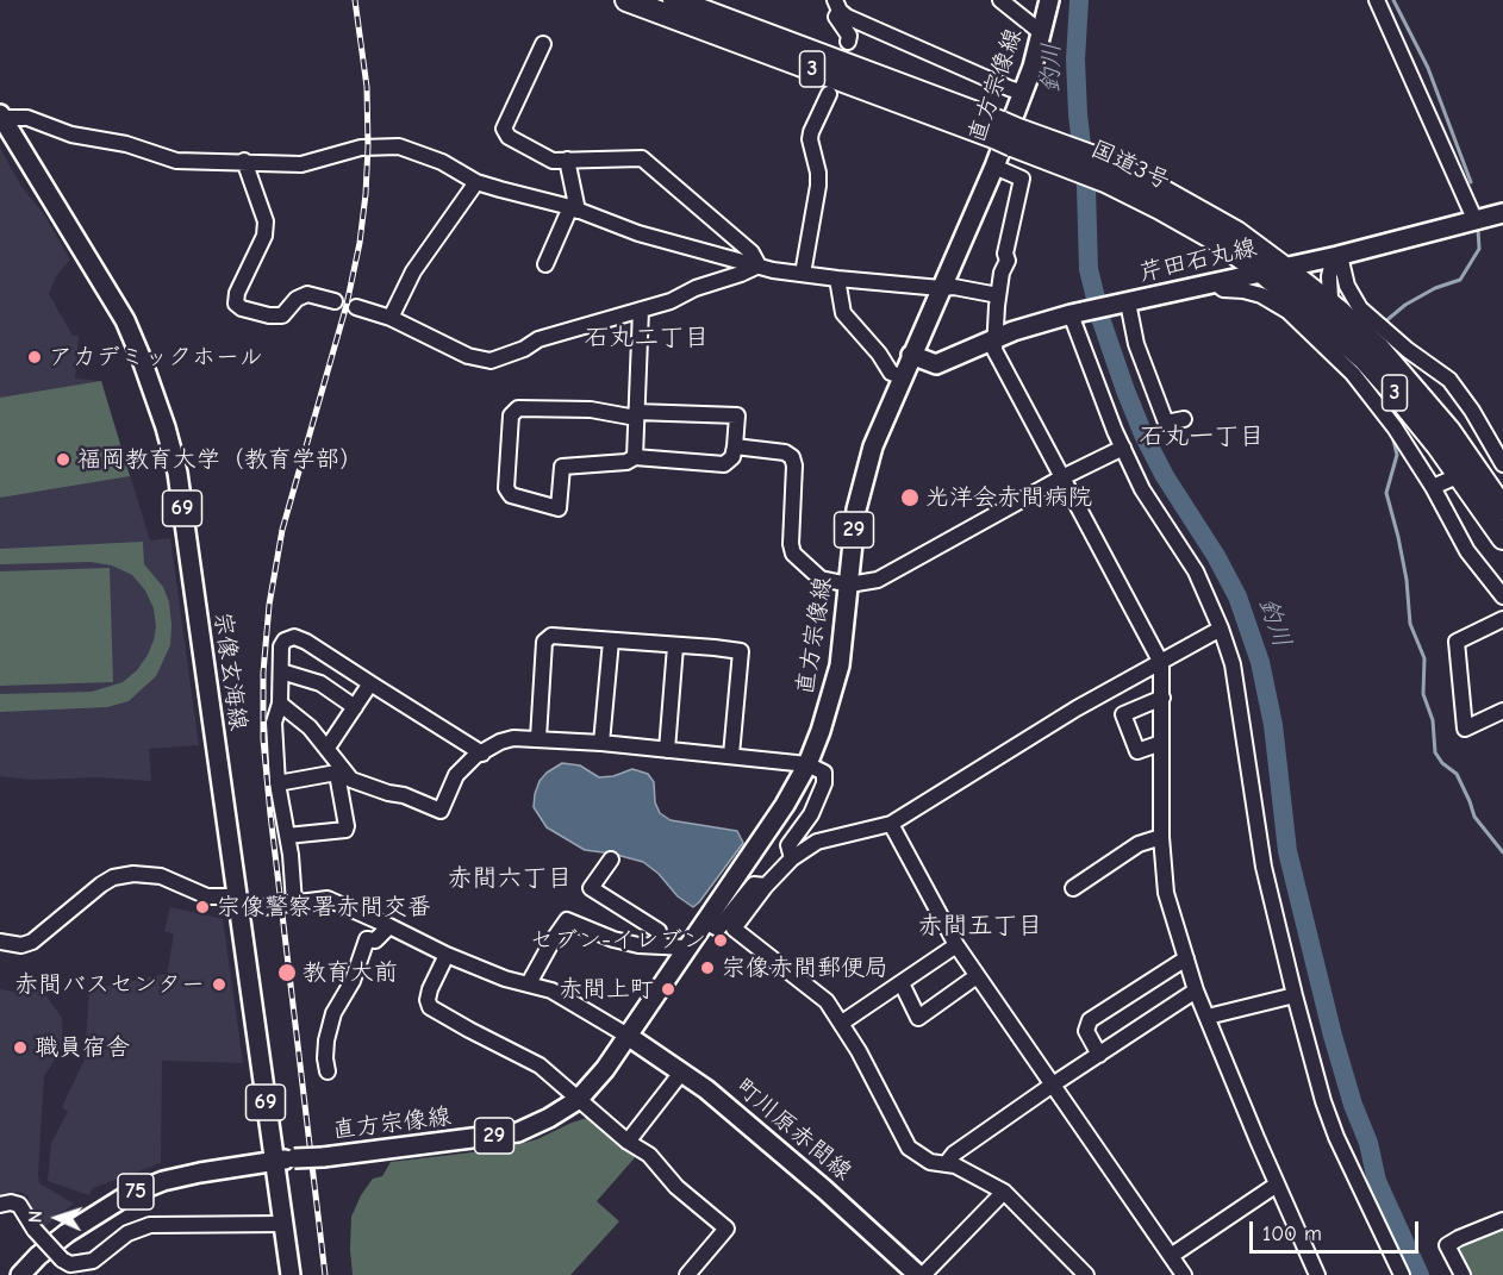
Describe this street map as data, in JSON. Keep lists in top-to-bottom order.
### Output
{
  "streets": {
    "highway": ["3", "国道3号"],
    "main road": [
      "直方宗像線",
      "芹田石丸線",
      "69",
      "29",
      "宗像玄海線",
      "町川原赤間線",
      "75"
    ]
  },
  "crossings": [
    ["直方宗像線", "芹田石丸線"],
    ["直方宗像線", "宗像玄海線"],
    ["直方宗像線", "町川原赤間線"],
    ["直方宗像線", "75"],
    ["国道3号", "芹田石丸線"],
    ["宗像玄海線", "75"]
  ],
  "districts": [
    "石丸二丁目",
    "石丸一丁目",
    "赤間六丁目",
    "赤間五丁目"
  ],
  "water": ["釣川"],
  "places": [
    "アカデミックホール",
    "福岡教育大学（教育学部）",
    "光洋会赤間病院",
    "宗像警察署赤間交番",
    "セブン-イレブン",
    "宗像赤間郵便局",
    "教育大前",
    "赤間バスセンター",
    "赤間上町",
    "職員宿舎"
  ],
  "scale_bar": "100 m",
  "north": "left"
}
